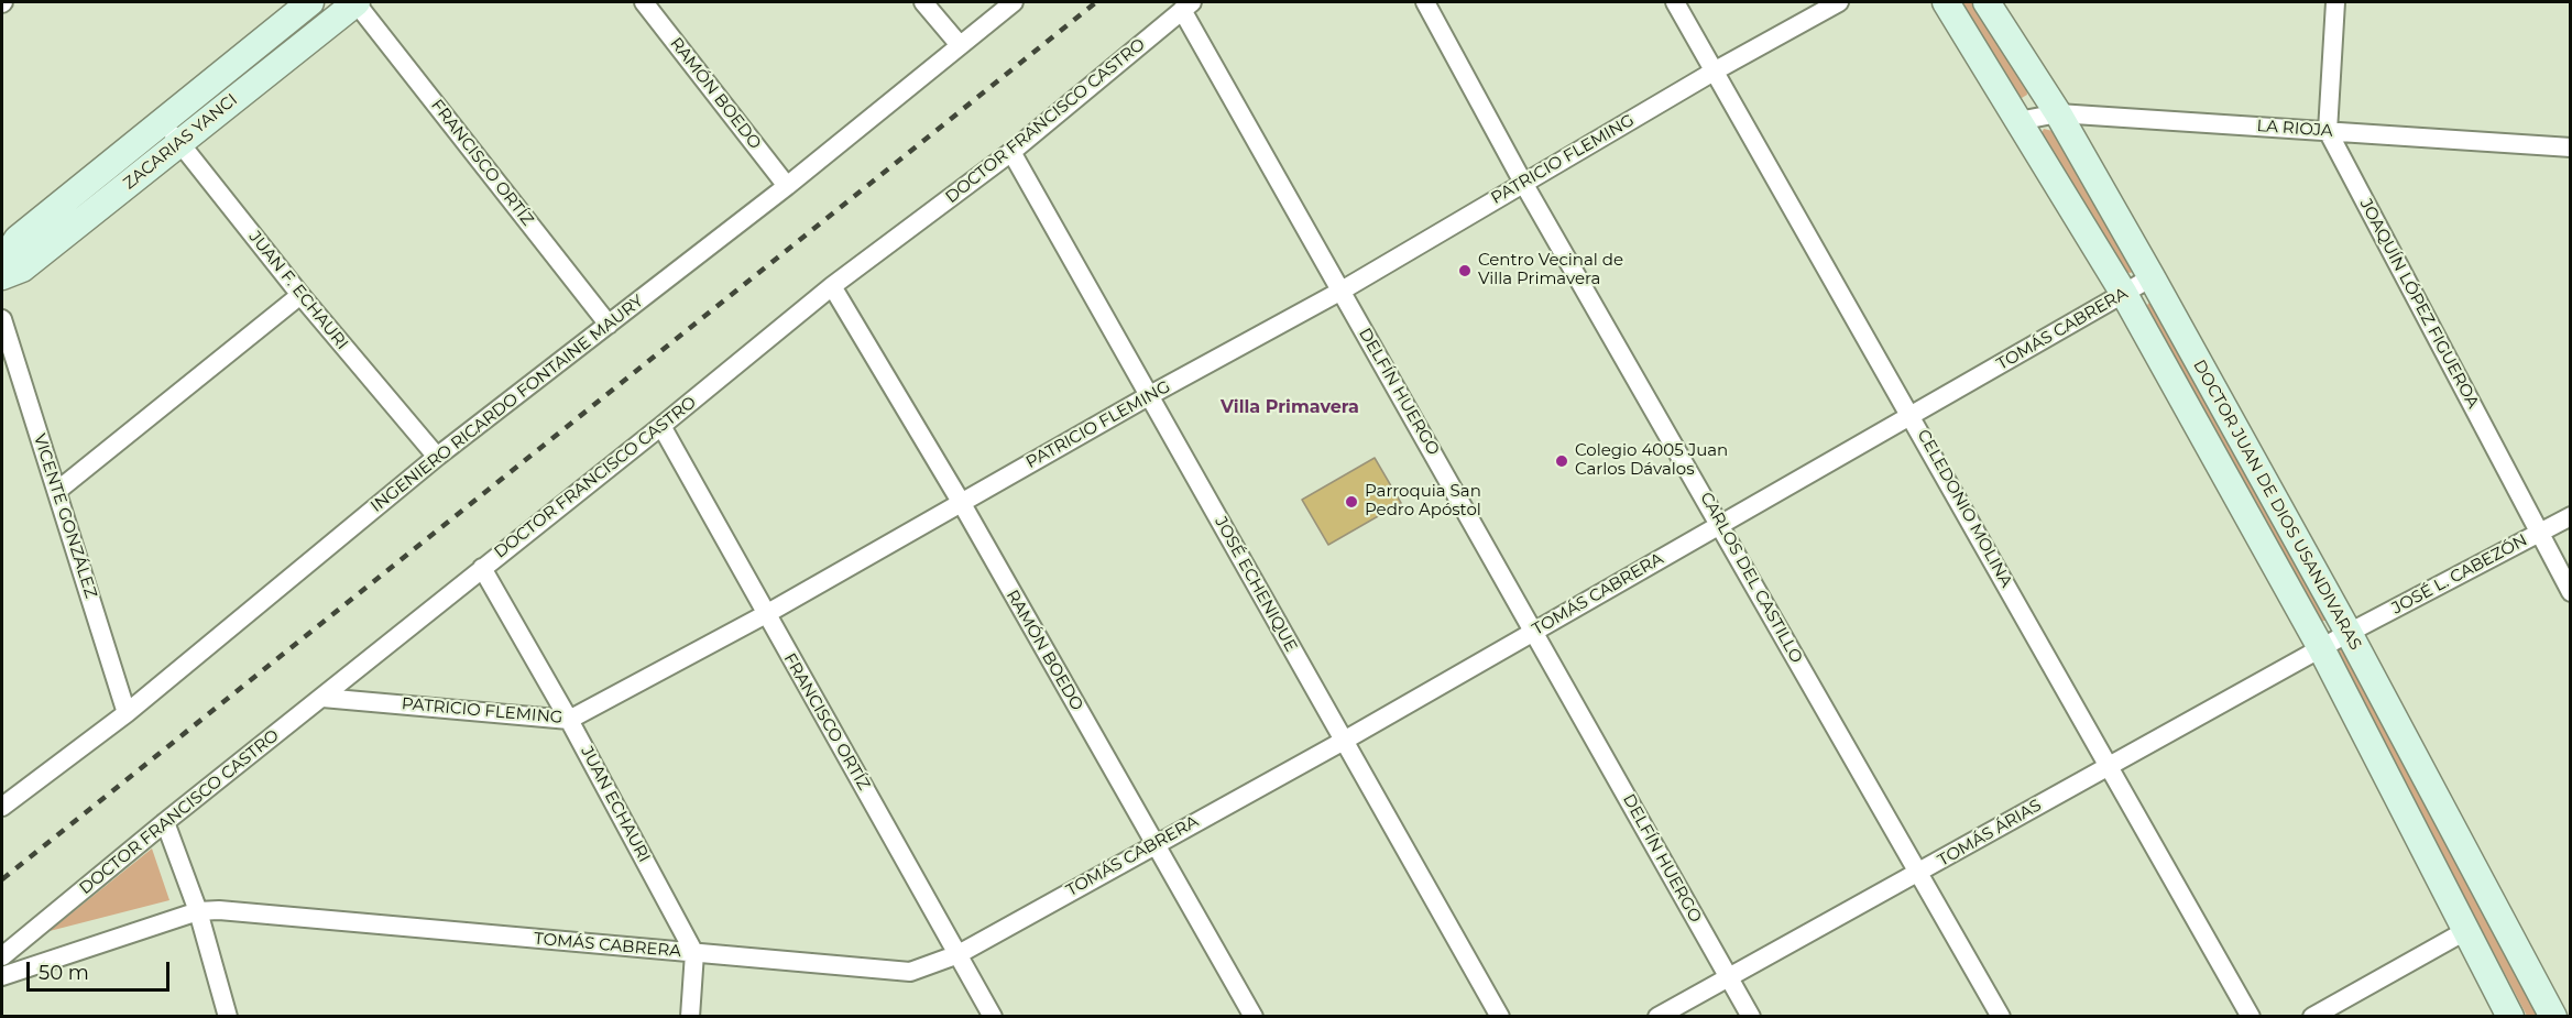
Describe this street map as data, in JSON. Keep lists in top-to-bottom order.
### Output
{
  "streets": {
    "main road": ["ZACARIAS YANCI", "DOCTOR JUAN DE DIOS USANDIVARAS"],
    "street": [
      "RAMÓN BOEDO",
      "DOCTOR FRANCISCO CASTRO",
      "LA RIOJA",
      "PATRICIO FLEMING",
      "FRANCISCO ORTÍZ",
      "JUAN F. ECHAURI",
      "JOAQUÍN LÓPEZ FIGUEROA",
      "TOMÁS CABRERA",
      "DELFÍN HUERGO",
      "INGENIERO RICARDO FONTAINE MAURY",
      "CELEDONIO MOLINA",
      "VICENTE GONZÁLEZ",
      "JOSÉ L. CABEZÓN",
      "CARLOS DEL CASTILLO",
      "JOSÉ ECHENIQUE",
      "JUAN ECHAURI",
      "TOMÁS ÁRIAS"
    ]
  },
  "crossings": [
    ["RAMÓN BOEDO", "DOCTOR FRANCISCO CASTRO"],
    ["RAMÓN BOEDO", "PATRICIO FLEMING"],
    ["RAMÓN BOEDO", "TOMÁS CABRERA"],
    ["RAMÓN BOEDO", "INGENIERO RICARDO FONTAINE MAURY"],
    ["DOCTOR FRANCISCO CASTRO", "PATRICIO FLEMING"],
    ["DOCTOR FRANCISCO CASTRO", "FRANCISCO ORTÍZ"],
    ["DOCTOR FRANCISCO CASTRO", "DELFÍN HUERGO"],
    ["DOCTOR FRANCISCO CASTRO", "JOSÉ ECHENIQUE"],
    ["DOCTOR FRANCISCO CASTRO", "JUAN ECHAURI"],
    ["LA RIOJA", "JOAQUÍN LÓPEZ FIGUEROA"],
    ["LA RIOJA", "DOCTOR JUAN DE DIOS USANDIVARAS"],
    ["ZACARIAS YANCI", "FRANCISCO ORTÍZ"],
    ["ZACARIAS YANCI", "JUAN F. ECHAURI"],
    ["PATRICIO FLEMING", "FRANCISCO ORTÍZ"],
    ["PATRICIO FLEMING", "DELFÍN HUERGO"],
    ["PATRICIO FLEMING", "CELEDONIO MOLINA"],
    ["PATRICIO FLEMING", "CARLOS DEL CASTILLO"],
    ["PATRICIO FLEMING", "JOSÉ ECHENIQUE"],
    ["PATRICIO FLEMING", "JUAN ECHAURI"],
    ["FRANCISCO ORTÍZ", "TOMÁS CABRERA"],
    ["FRANCISCO ORTÍZ", "INGENIERO RICARDO FONTAINE MAURY"],
    ["JUAN F. ECHAURI", "INGENIERO RICARDO FONTAINE MAURY"],
    ["JOAQUÍN LÓPEZ FIGUEROA", "JOSÉ L. CABEZÓN"],
    ["TOMÁS CABRERA", "DELFÍN HUERGO"],
    ["TOMÁS CABRERA", "DOCTOR JUAN DE DIOS USANDIVARAS"],
    ["TOMÁS CABRERA", "CELEDONIO MOLINA"],
    ["TOMÁS CABRERA", "CARLOS DEL CASTILLO"],
    ["TOMÁS CABRERA", "JOSÉ ECHENIQUE"],
    ["TOMÁS CABRERA", "JUAN ECHAURI"],
    ["DELFÍN HUERGO", "TOMÁS ÁRIAS"],
    ["INGENIERO RICARDO FONTAINE MAURY", "VICENTE GONZÁLEZ"],
    ["DOCTOR JUAN DE DIOS USANDIVARAS", "JOSÉ L. CABEZÓN"],
    ["DOCTOR JUAN DE DIOS USANDIVARAS", "TOMÁS ÁRIAS"],
    ["CELEDONIO MOLINA", "TOMÁS ÁRIAS"],
    ["JOSÉ L. CABEZÓN", "TOMÁS ÁRIAS"],
    ["CARLOS DEL CASTILLO", "TOMÁS ÁRIAS"]
  ],
  "districts": ["Villa Primavera"],
  "places": ["Centro Vecinal de Villa Primavera", "Colegio 4005 Juan Carlos Dávalos", "Parroquia San Pedro Apóstol"],
  "scale_bar": "50 m"
}
